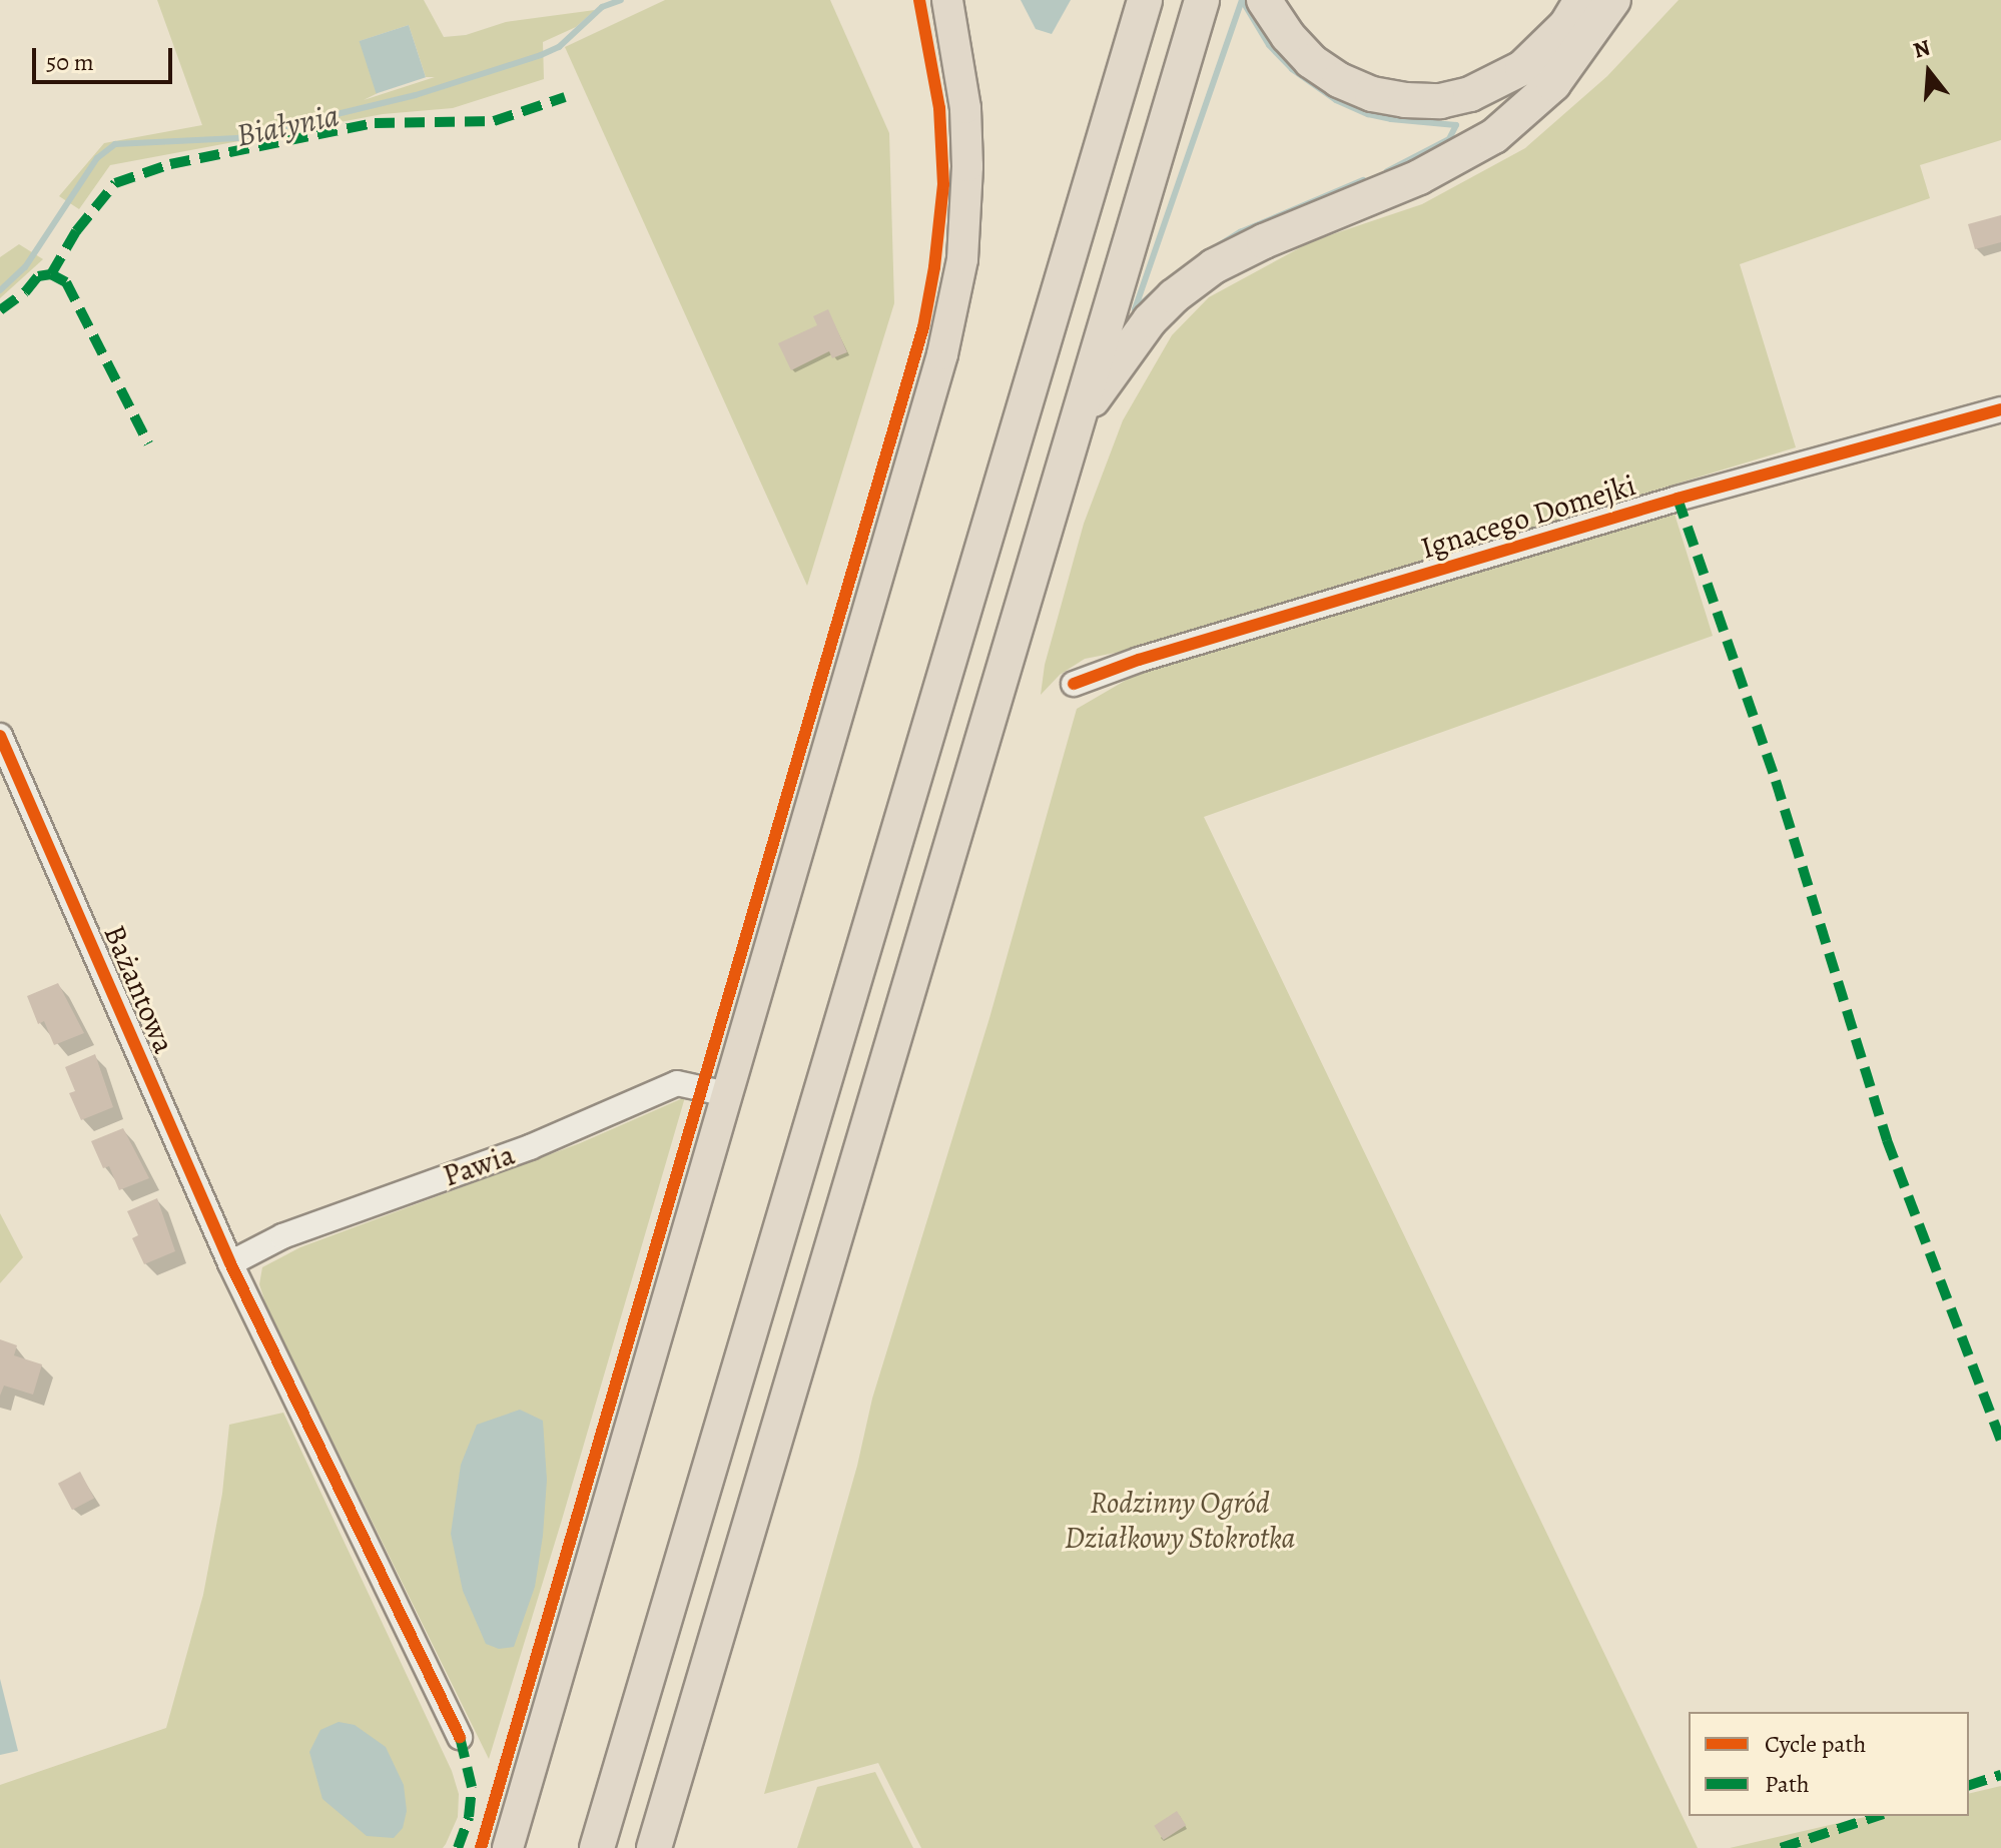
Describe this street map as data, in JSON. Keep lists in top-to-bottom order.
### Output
{
  "streets": {
    "street": ["Ignacego Domejki", "Bażantowa", "Pawia"]
  },
  "crossings": [
    ["Bażantowa", "Pawia"]
  ],
  "water": ["Białynia"],
  "parks": ["Rodzinny Ogród Działkowy Stokrotka"],
  "legend": ["Cycle path", "Path"],
  "scale_bar": "50 m",
  "north": "top"
}
